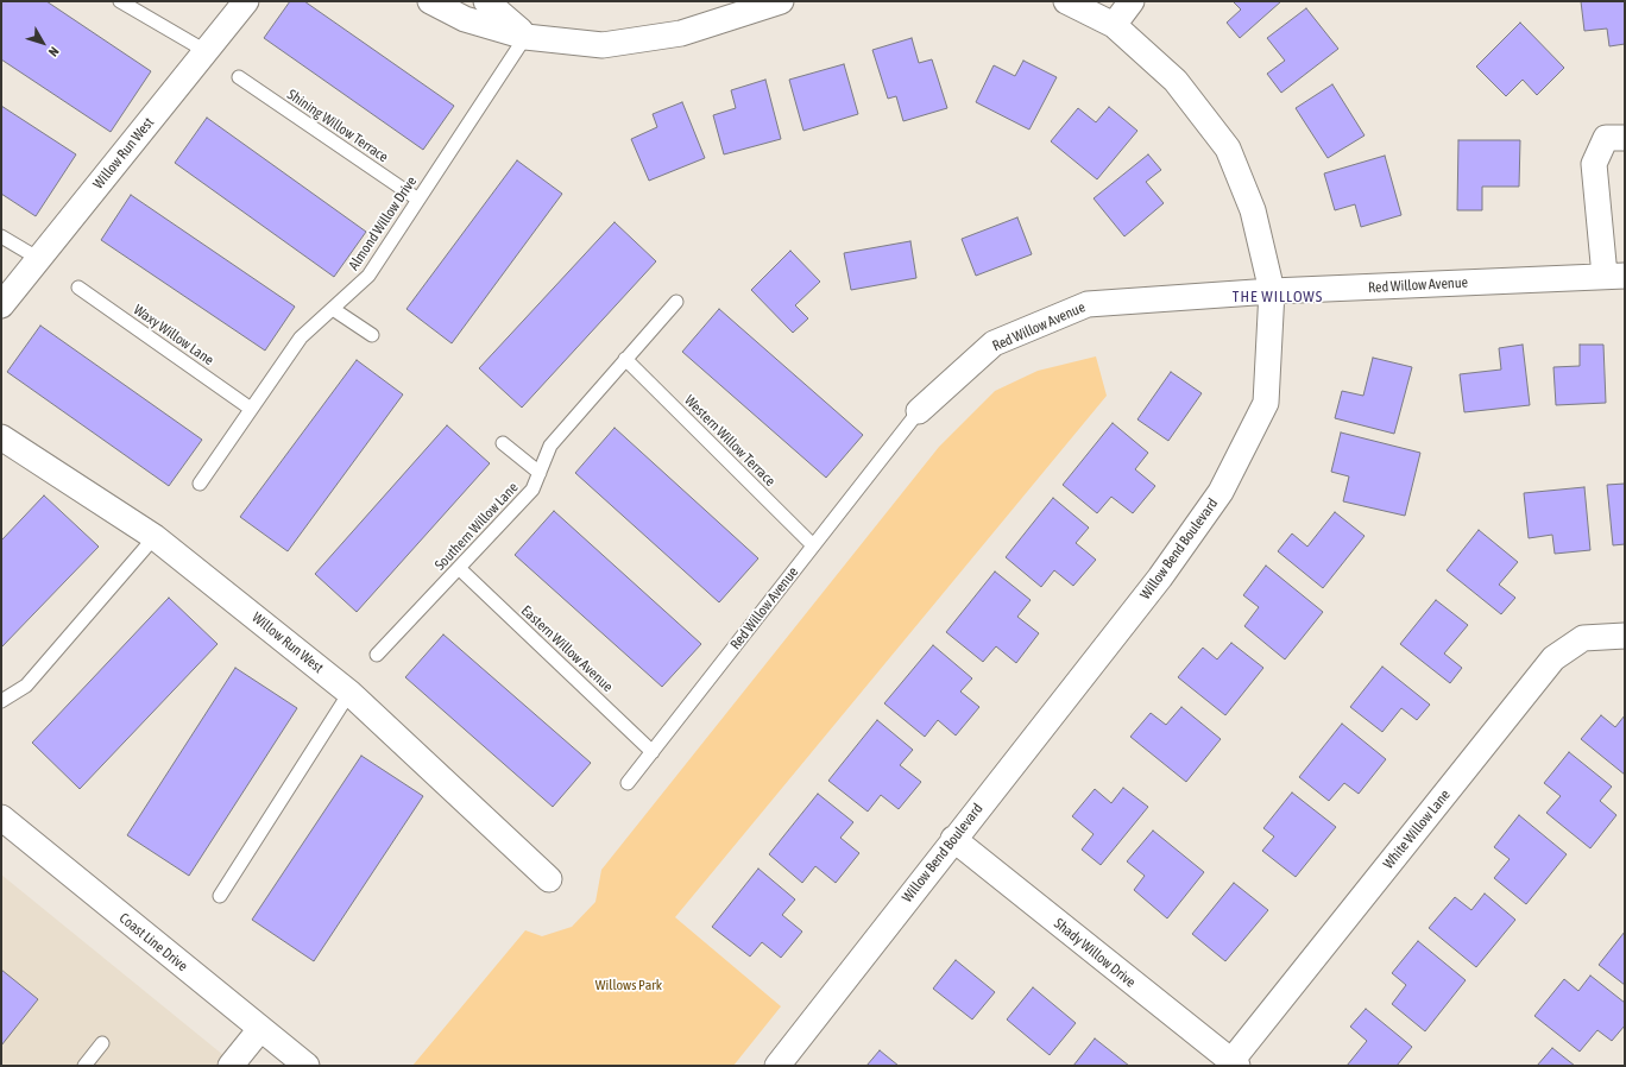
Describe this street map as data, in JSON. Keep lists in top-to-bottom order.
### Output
{
  "streets": {
    "street": [
      "Willow Run West",
      "Red Willow Avenue",
      "Willow Bend Boulevard",
      "White Willow Lane",
      "Coast Line Drive",
      "Shady Willow Drive"
    ],
    "lane": [
      "Shining Willow Terrace",
      "Almond Willow Drive",
      "Waxy Willow Lane",
      "Western Willow Terrace",
      "Southern Willow Lane",
      "Eastern Willow Avenue"
    ]
  },
  "crossings": [
    ["Shining Willow Terrace", "Almond Willow Drive"],
    ["Almond Willow Drive", "Waxy Willow Lane"],
    ["Red Willow Avenue", "Western Willow Terrace"],
    ["Red Willow Avenue", "Willow Bend Boulevard"],
    ["Red Willow Avenue", "Eastern Willow Avenue"],
    ["Western Willow Terrace", "Southern Willow Lane"],
    ["Southern Willow Lane", "Eastern Willow Avenue"],
    ["Willow Bend Boulevard", "Shady Willow Drive"],
    ["White Willow Lane", "Shady Willow Drive"]
  ],
  "districts": ["THE WILLOWS"],
  "parks": ["Willows Park"],
  "north": "bottom right"
}
